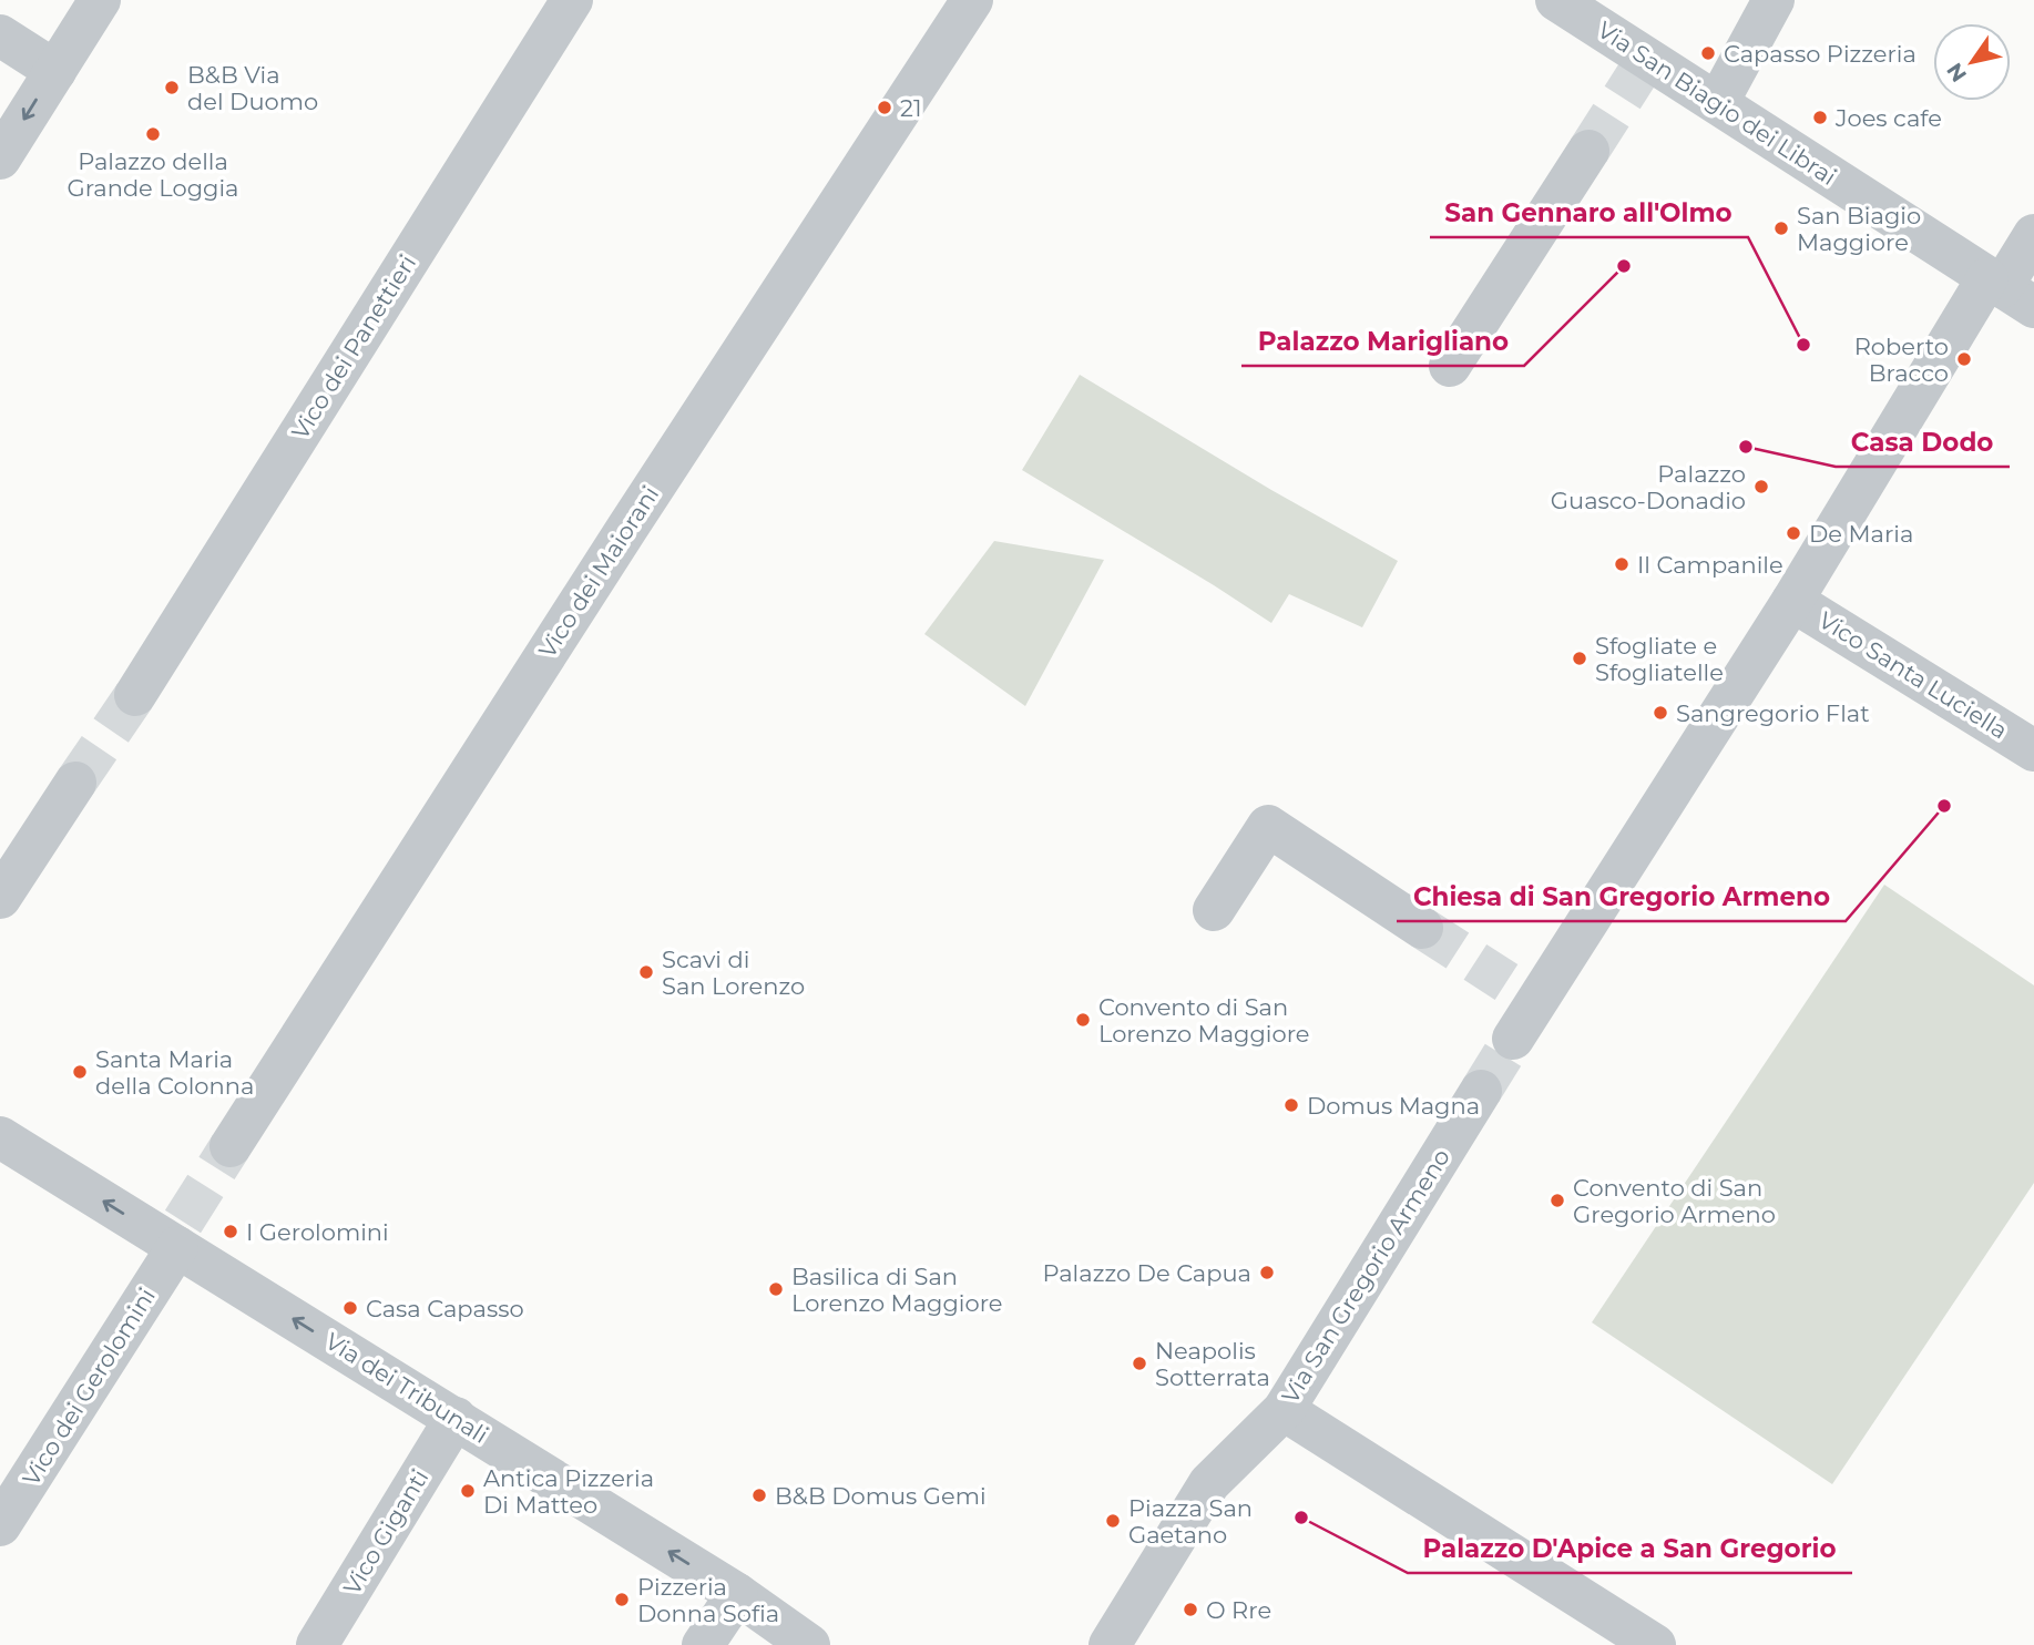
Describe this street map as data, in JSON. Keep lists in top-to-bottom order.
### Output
{
  "streets": {
    "street": [
      "Via San Biagio dei Librai",
      "Vico dei Panettieri",
      "Vico dei Maiorani",
      "Vico Santa Luciella",
      "Via San Gregorio Armeno",
      "Vico dei Gerolomini",
      "Via dei Tribunali",
      "Vico Giganti"
    ]
  },
  "crossings": [
    ["Vico dei Gerolomini", "Via dei Tribunali"],
    ["Via dei Tribunali", "Vico Giganti"]
  ],
  "one_way": ["Via dei Tribunali"],
  "places": [
    "Capasso Pizzeria",
    "B&B Via del Duomo",
    "21",
    "Joes cafe",
    "Palazzo della Grande Loggia",
    "San Biagio Maggiore",
    "Palazzo Marigliano",
    "San Gennaro all'Olmo",
    "Roberto Bracco",
    "Casa Dodo",
    "Palazzo Guasco-Donadio",
    "De Maria",
    "Il Campanile",
    "Sfogliate e Sfogliatelle",
    "Sangregorio Flat",
    "Chiesa di San Gregorio Armeno",
    "Scavi di San Lorenzo",
    "Convento di San Lorenzo Maggiore",
    "Santa Maria della Colonna",
    "Domus Magna",
    "Convento di San Gregorio Armeno",
    "I Gerolomini",
    "Palazzo De Capua",
    "Basilica di San Lorenzo Maggiore",
    "Casa Capasso",
    "Neapolis Sotterrata",
    "Antica Pizzeria Di Matteo",
    "B&B Domus Gemi",
    "Palazzo D'Apice a San Gregorio",
    "Piazza San Gaetano",
    "Pizzeria Donna Sofia",
    "O Rre"
  ],
  "north": "bottom left"
}
